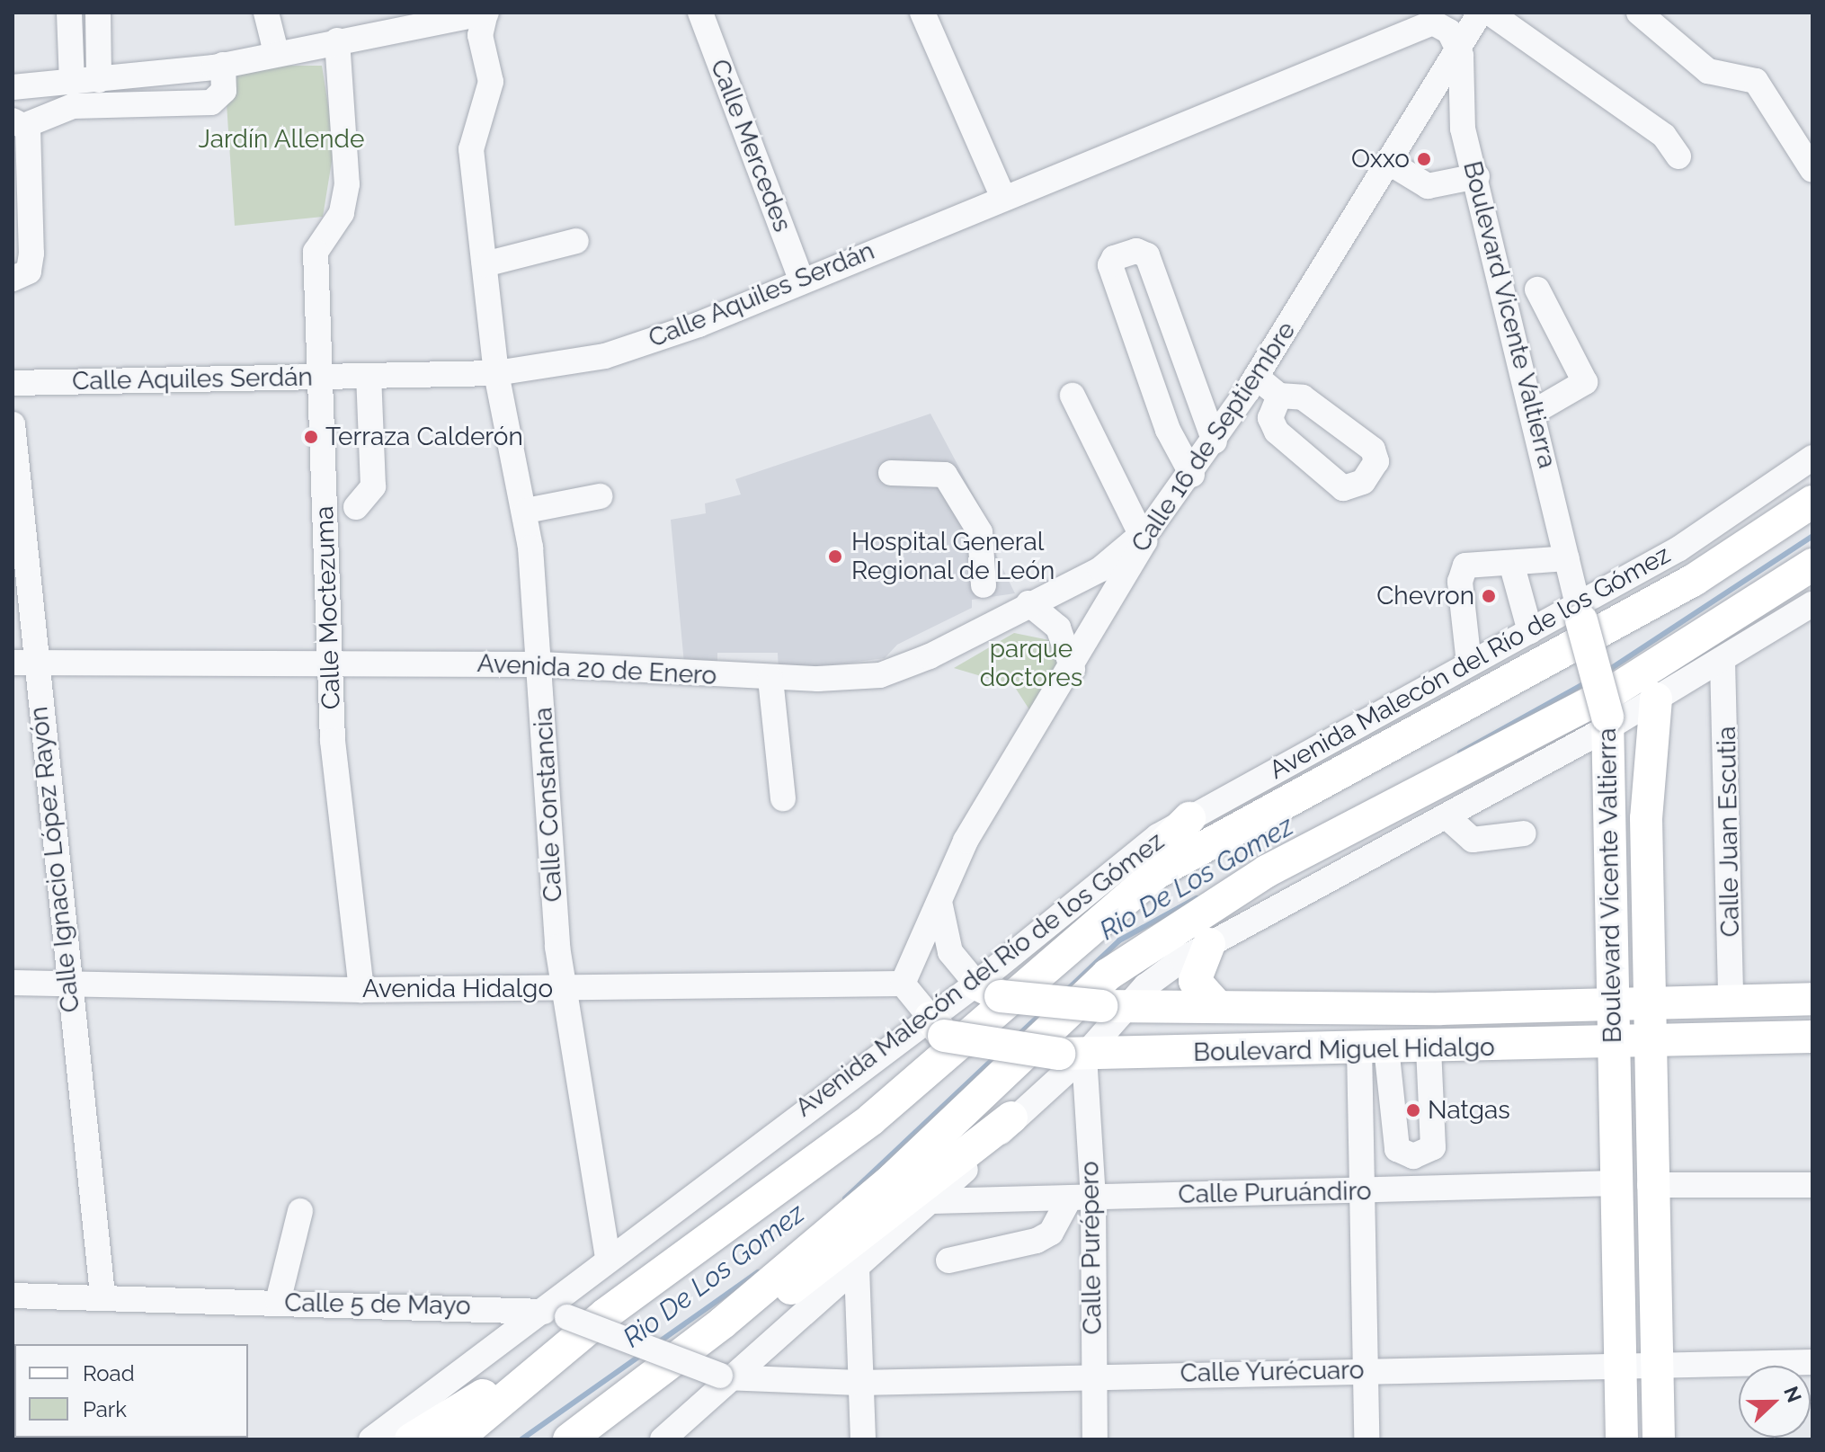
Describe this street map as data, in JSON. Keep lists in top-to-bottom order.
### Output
{
  "streets": {
    "main road": ["Boulevard Vicente Valtierra", "Avenida Malecón del Río de los Gómez", "Boulevard Miguel Hidalgo"],
    "street": [
      "Calle Mercedes",
      "Calle Aquiles Serdán",
      "Calle 16 de Septiembre",
      "Calle Moctezuma",
      "Avenida 20 de Enero",
      "Calle Constancia",
      "Calle Juan Escutia",
      "Calle Ignacio López Rayón",
      "Avenida Hidalgo",
      "Calle Puruándiro",
      "Calle Purépero",
      "Calle 5 de Mayo",
      "Calle Yurécuaro"
    ]
  },
  "crossings": [
    ["Calle Mercedes", "Calle Aquiles Serdán"],
    ["Calle Aquiles Serdán", "Boulevard Vicente Valtierra"],
    ["Calle Aquiles Serdán", "Calle 16 de Septiembre"],
    ["Calle Aquiles Serdán", "Calle Moctezuma"],
    ["Calle Aquiles Serdán", "Calle Constancia"],
    ["Boulevard Vicente Valtierra", "Calle 16 de Septiembre"],
    ["Boulevard Vicente Valtierra", "Avenida Malecón del Río de los Gómez"],
    ["Boulevard Vicente Valtierra", "Boulevard Miguel Hidalgo"],
    ["Boulevard Vicente Valtierra", "Calle Puruándiro"],
    ["Boulevard Vicente Valtierra", "Calle Yurécuaro"],
    ["Calle 16 de Septiembre", "Avenida 20 de Enero"],
    ["Calle 16 de Septiembre", "Avenida Hidalgo"],
    ["Calle Moctezuma", "Avenida 20 de Enero"],
    ["Calle Moctezuma", "Avenida Hidalgo"],
    ["Avenida Malecón del Río de los Gómez", "Calle Constancia"],
    ["Avenida Malecón del Río de los Gómez", "Boulevard Miguel Hidalgo"],
    ["Avenida Malecón del Río de los Gómez", "Calle 5 de Mayo"],
    ["Avenida 20 de Enero", "Calle Constancia"],
    ["Avenida 20 de Enero", "Calle Ignacio López Rayón"],
    ["Calle Constancia", "Avenida Hidalgo"],
    ["Calle Juan Escutia", "Boulevard Miguel Hidalgo"],
    ["Calle Ignacio López Rayón", "Avenida Hidalgo"],
    ["Calle Ignacio López Rayón", "Calle 5 de Mayo"],
    ["Boulevard Miguel Hidalgo", "Calle Purépero"],
    ["Calle Puruándiro", "Calle Purépero"],
    ["Calle Purépero", "Calle Yurécuaro"],
    ["Calle 5 de Mayo", "Calle Yurécuaro"]
  ],
  "water": ["Rio De Los Gomez"],
  "parks": ["Jardín Allende", "parque doctores"],
  "places": [
    "Oxxo",
    "Terraza Calderón",
    "Hospital General Regional de León",
    "Chevron",
    "Natgas"
  ],
  "legend": ["Road", "Park"],
  "north": "right"
}
